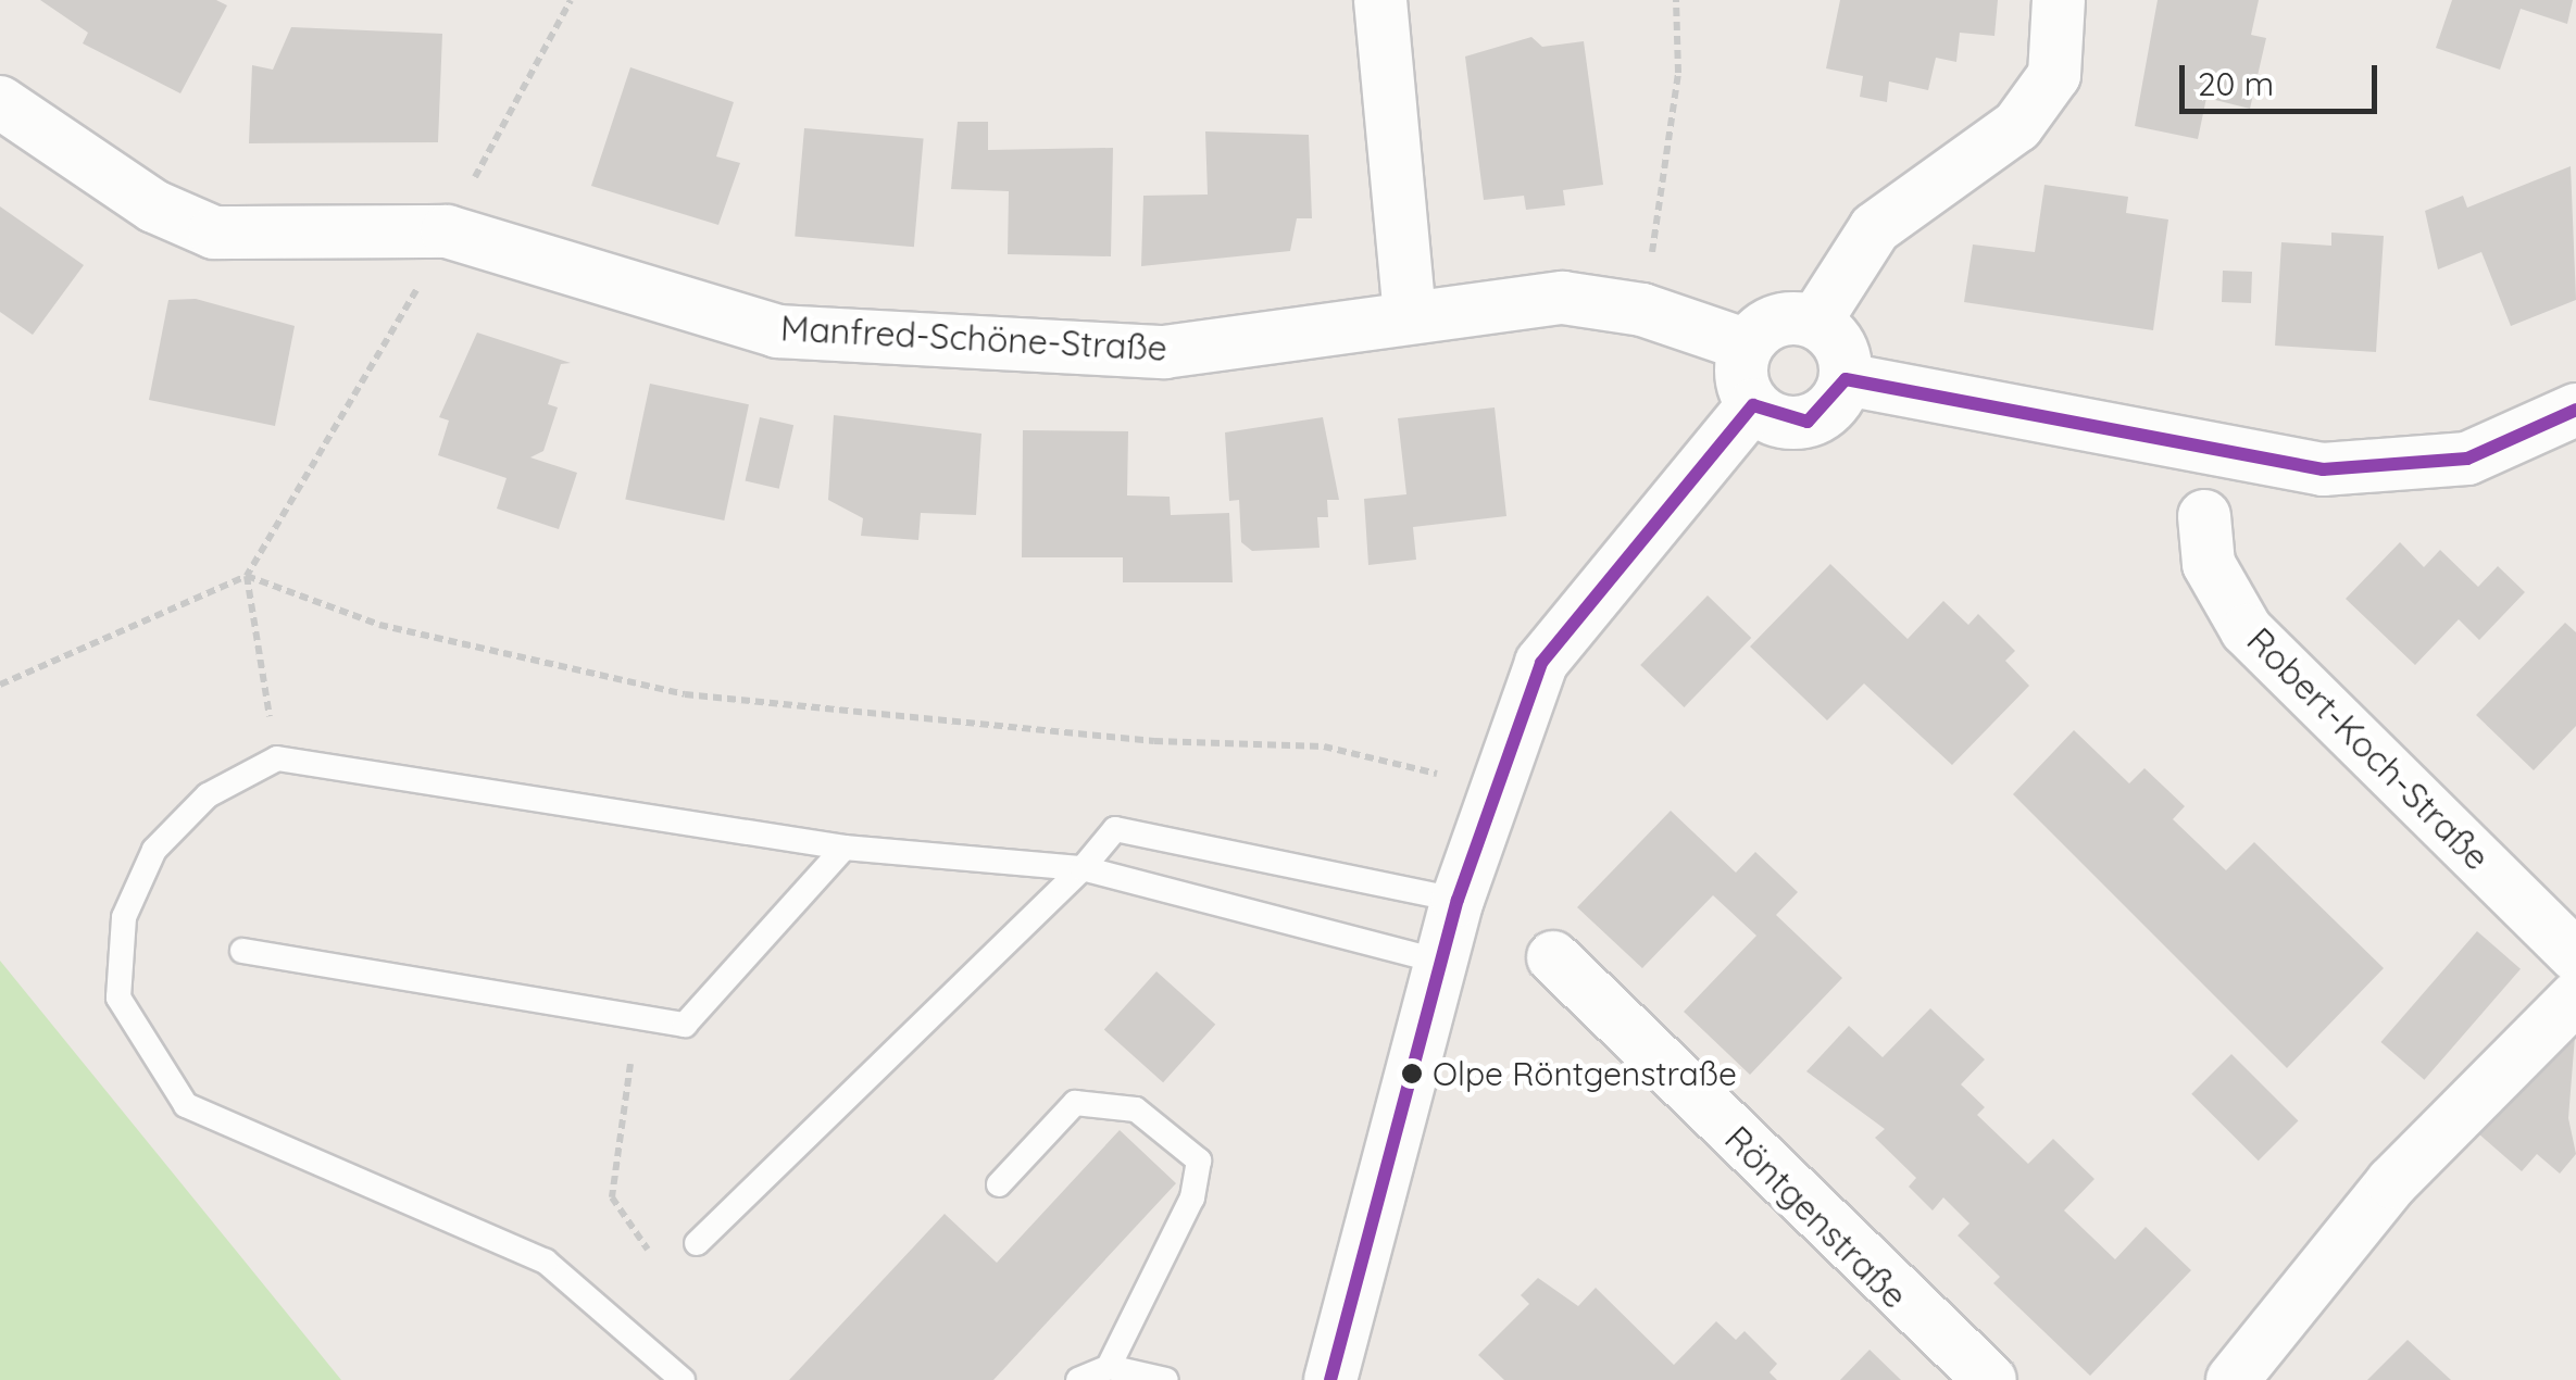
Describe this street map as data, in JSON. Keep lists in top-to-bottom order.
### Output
{
  "streets": {
    "street": ["Manfred-Schöne-Straße", "Robert-Koch-Straße", "Röntgenstraße"]
  },
  "places": ["Olpe Röntgenstraße"],
  "scale_bar": "20 m"
}
